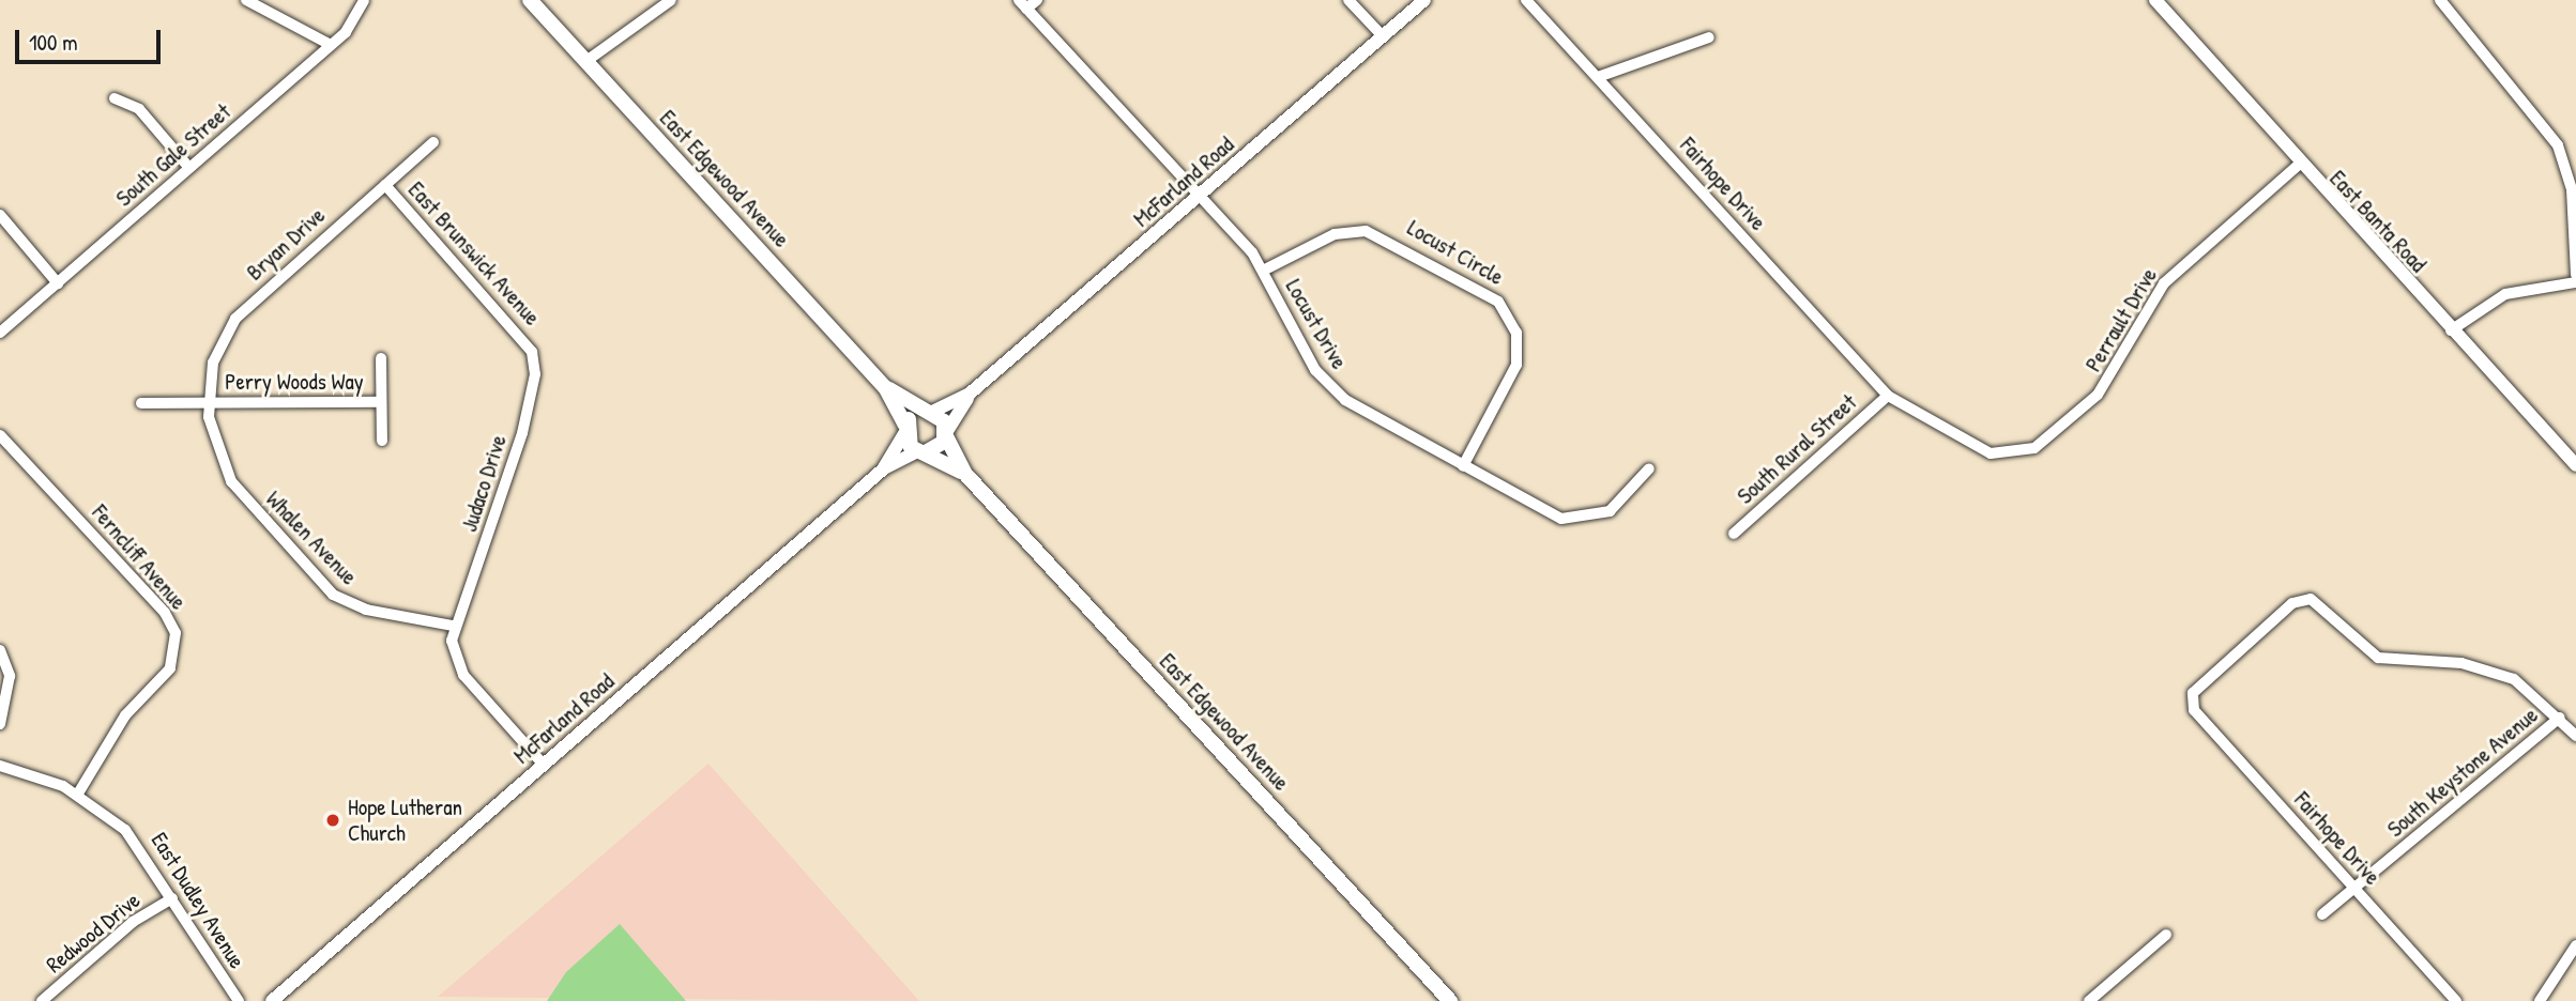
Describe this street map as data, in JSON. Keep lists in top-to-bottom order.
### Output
{
  "streets": {
    "main road": ["East Edgewood Avenue"],
    "street": [
      "South Gale Street",
      "McFarland Road",
      "Fairhope Drive",
      "East Banta Road",
      "Bryan Drive",
      "Locust Circle",
      "East Brunswick Avenue",
      "Perrault Drive",
      "Locust Drive",
      "Perry Woods Way",
      "South Rural Street",
      "Judaco Drive",
      "Whalen Avenue",
      "Ferncliff Avenue",
      "South Keystone Avenue",
      "East Dudley Avenue",
      "Redwood Drive"
    ]
  },
  "crossings": [
    ["East Edgewood Avenue", "McFarland Road"],
    ["McFarland Road", "Locust Drive"],
    ["Fairhope Drive", "Perrault Drive"],
    ["Fairhope Drive", "South Rural Street"],
    ["Fairhope Drive", "South Keystone Avenue"],
    ["East Banta Road", "Perrault Drive"],
    ["Bryan Drive", "East Brunswick Avenue"],
    ["Bryan Drive", "Perry Woods Way"],
    ["Bryan Drive", "Whalen Avenue"],
    ["Locust Circle", "Locust Drive"],
    ["East Brunswick Avenue", "Judaco Drive"],
    ["Perrault Drive", "South Rural Street"],
    ["Perry Woods Way", "Whalen Avenue"],
    ["Judaco Drive", "Whalen Avenue"],
    ["Ferncliff Avenue", "East Dudley Avenue"],
    ["East Dudley Avenue", "Redwood Drive"]
  ],
  "places": ["Hope Lutheran Church"],
  "scale_bar": "100 m"
}
